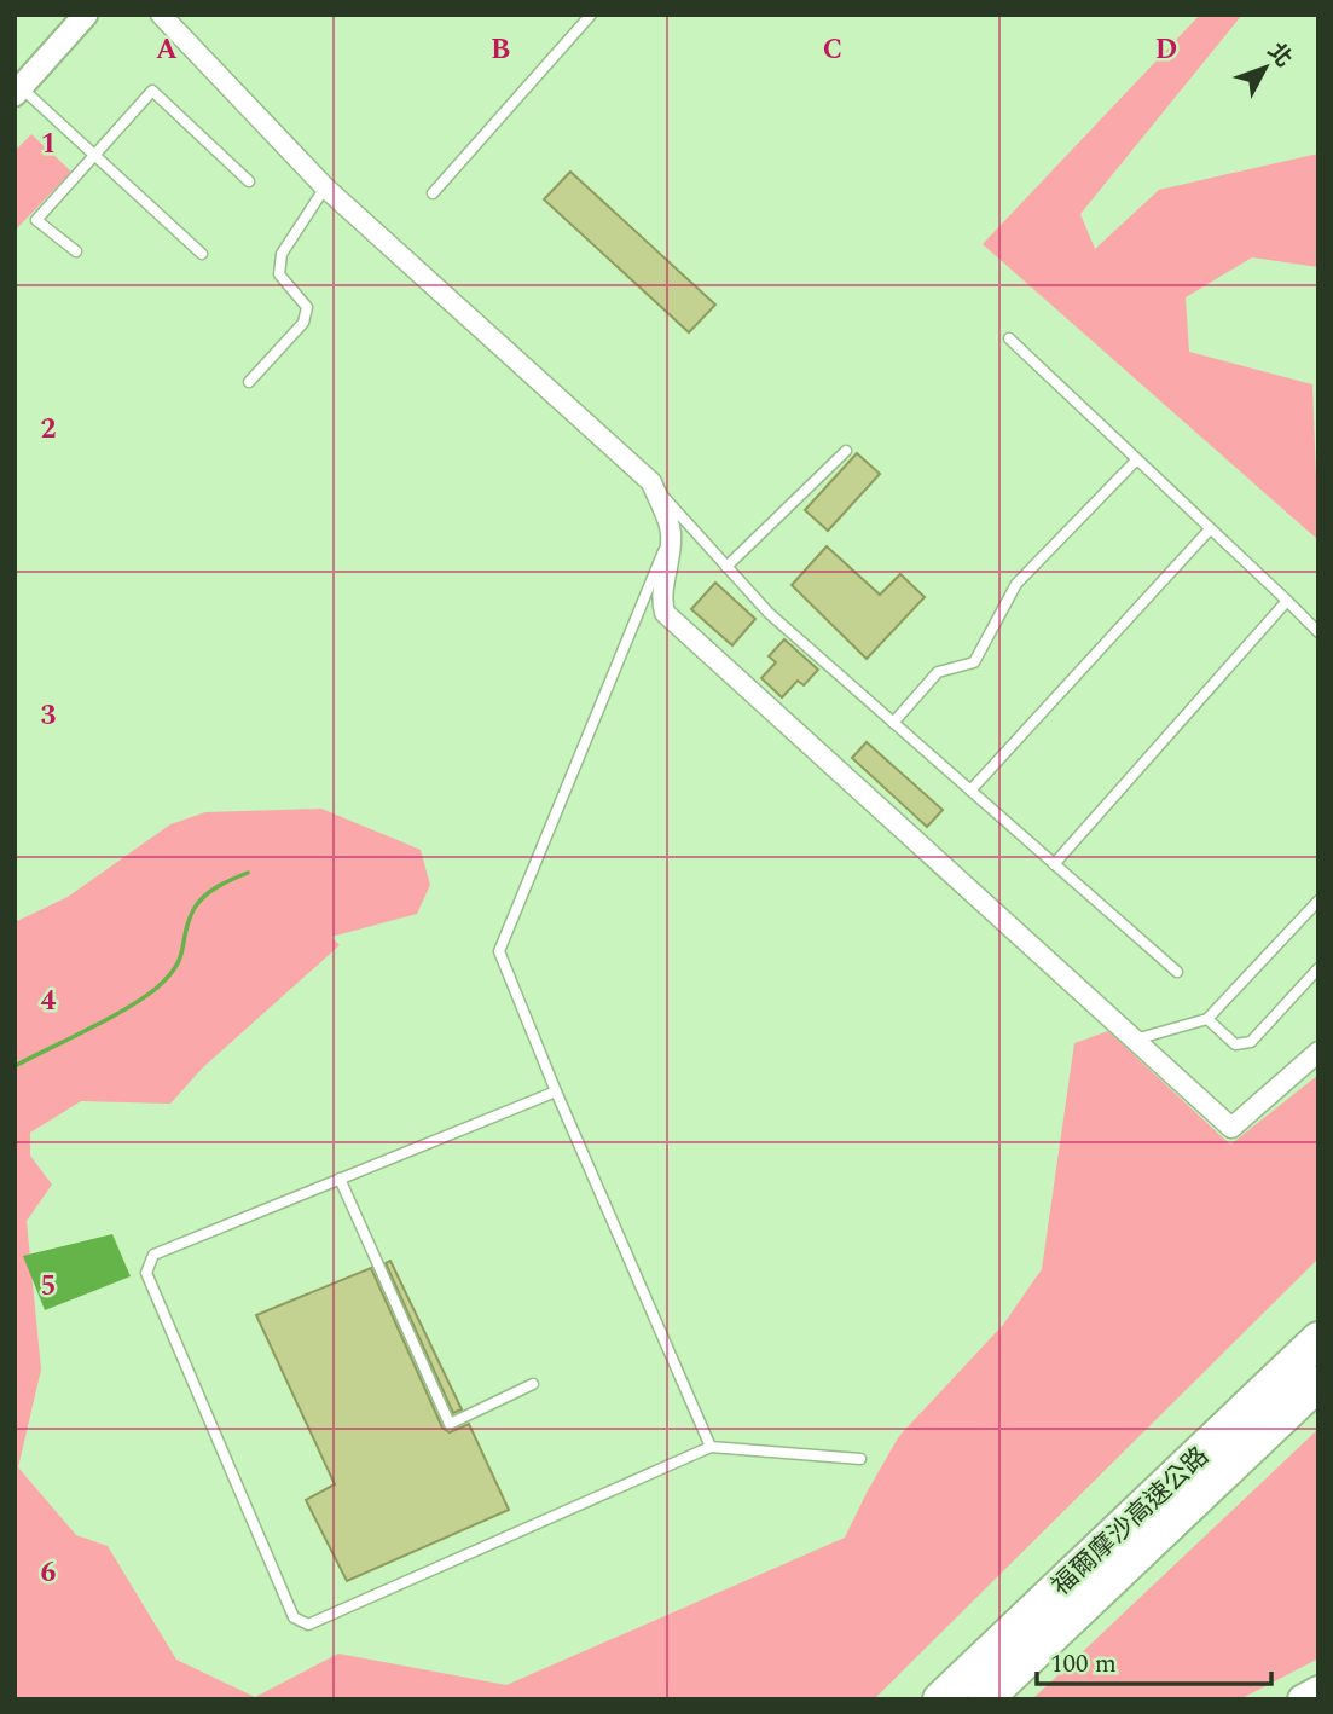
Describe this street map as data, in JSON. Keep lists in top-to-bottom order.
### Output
{
  "streets": {
    "highway": ["福爾摩沙高速公路"]
  },
  "scale_bar": "100 m",
  "north": "top right",
  "grid": {
    "columns": [
      "A",
      "B",
      "C",
      "D"
    ],
    "rows": [
      "1",
      "2",
      "3",
      "4",
      "5",
      "6"
    ]
  }
}
